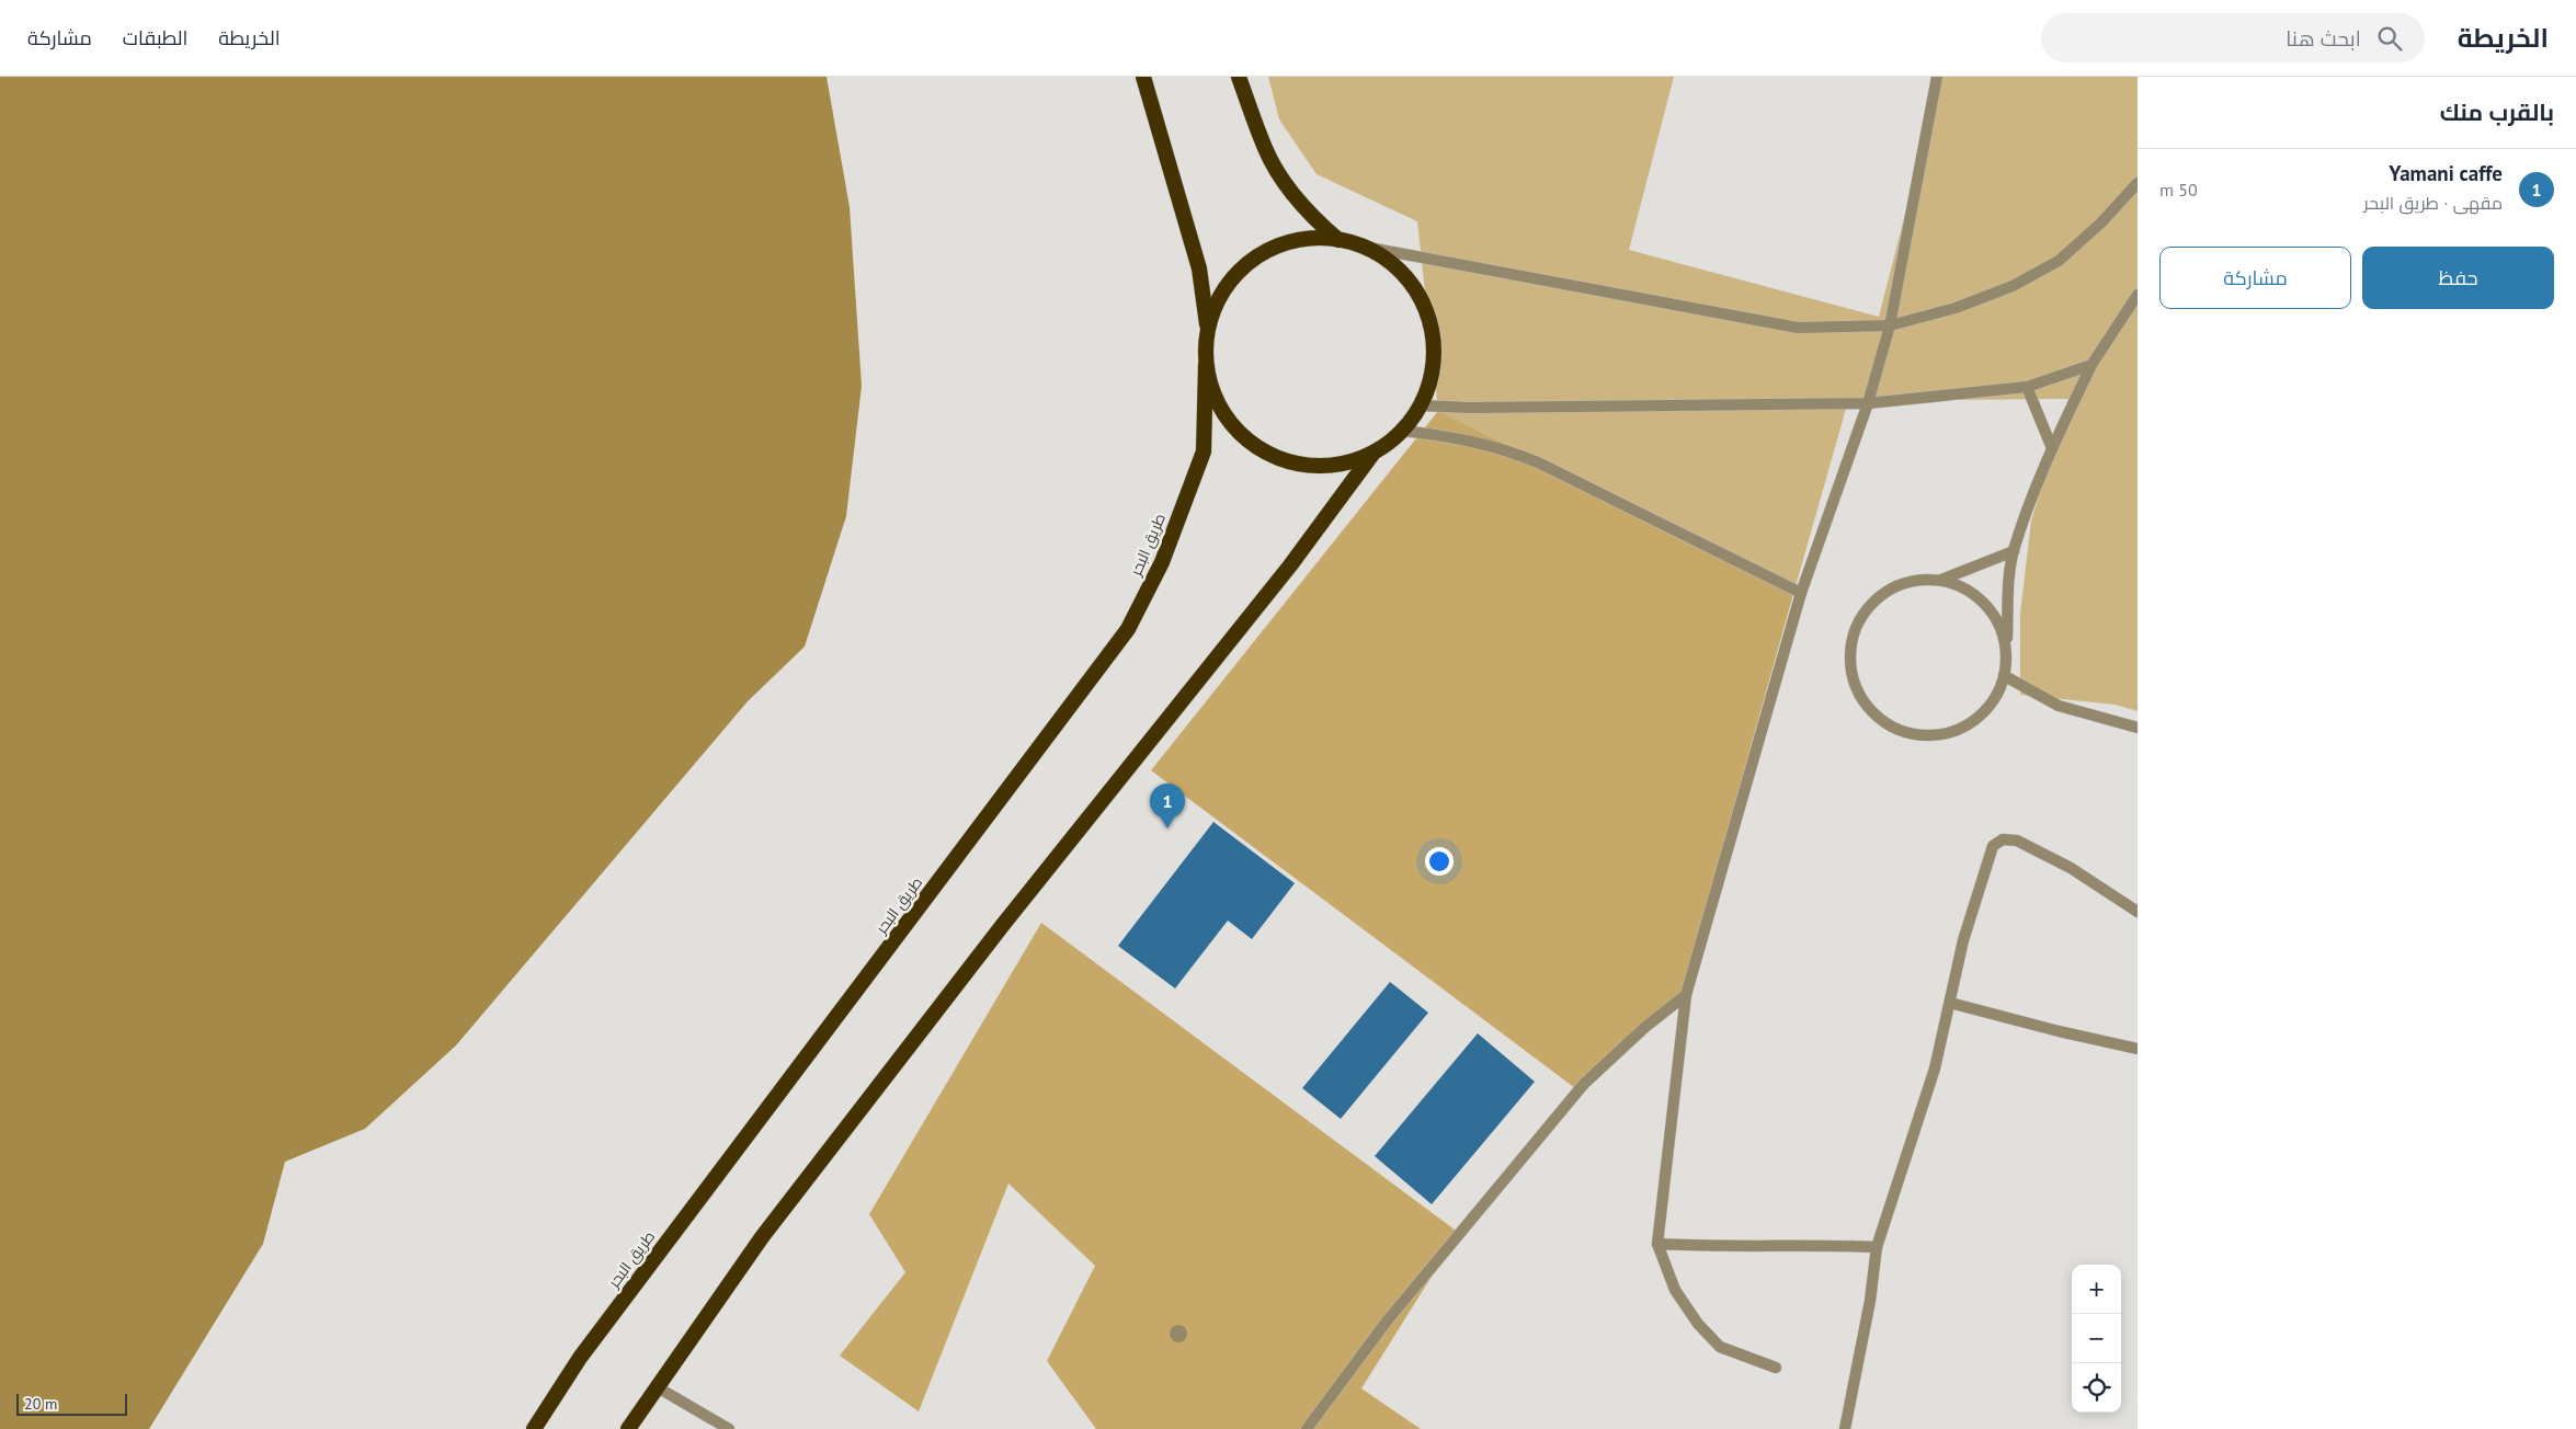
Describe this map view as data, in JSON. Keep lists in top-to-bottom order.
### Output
{
  "streets": {
    "highway": ["طريق البحر"]
  },
  "scale_bar": "20 m",
  "page": {
    "header": "الخريطة",
    "search": "ابحث هنا",
    "nav": ["الخريطة", "الطبقات", "مشاركة"],
    "heading": "بالقرب منك",
    "list": [
      {
        "mark": "1",
        "name": "Yamani caffe",
        "note": "مقهى · طريق البحر",
        "value": "50 m"
      }
    ],
    "buttons": ["حفظ", "مشاركة"],
    "pins": "1",
    "map_buttons": ["+", "−"],
    "scale": "20 m"
  }
}
